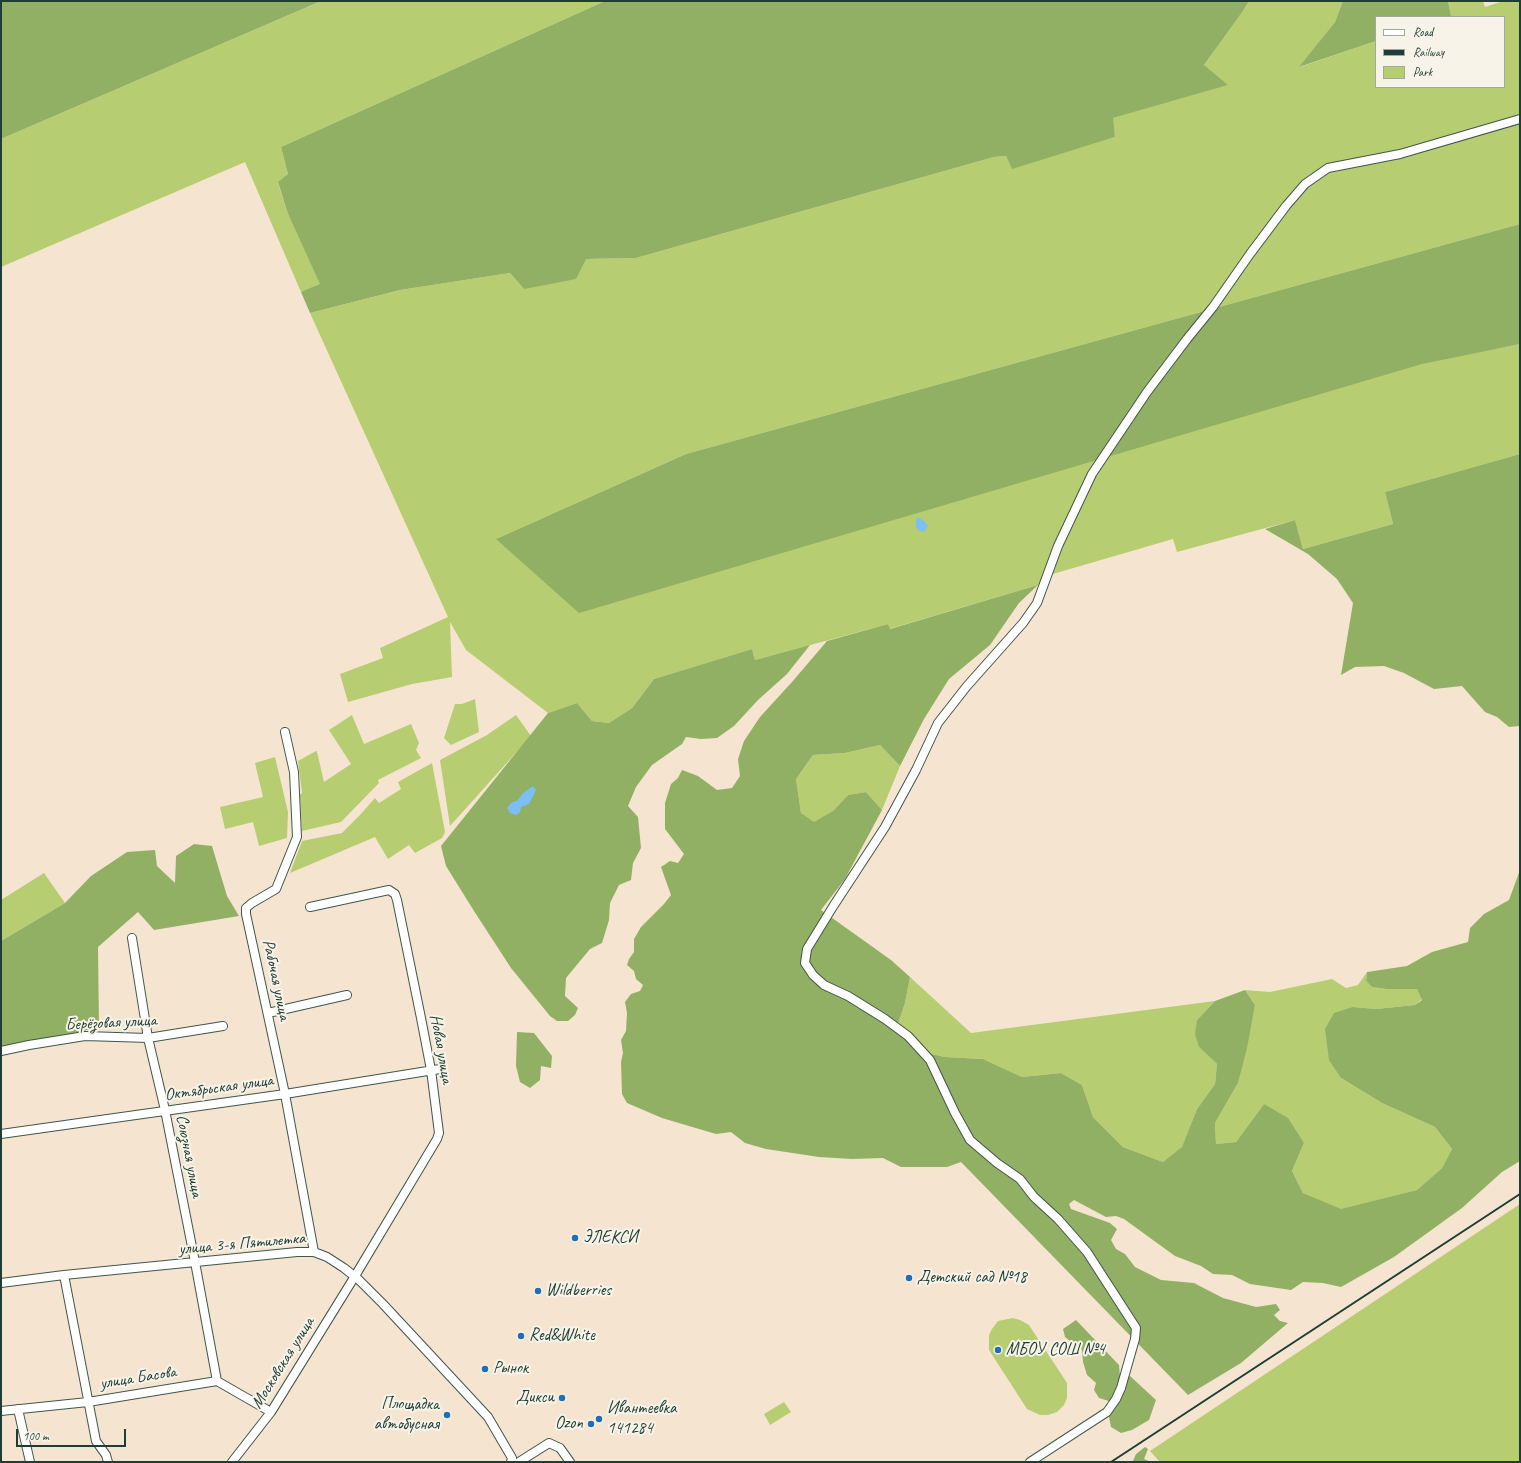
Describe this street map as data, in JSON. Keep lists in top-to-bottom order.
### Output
{
  "streets": {
    "street": [
      "Рабочая улица",
      "Берёзовая улица",
      "Новая улица",
      "Октябрьская улица",
      "Союзная улица",
      "улица 3-я Пятилетка",
      "Московская улица",
      "улица Басова"
    ]
  },
  "crossings": [
    ["Рабочая улица", "Октябрьская улица"],
    ["Рабочая улица", "улица 3-я Пятилетка"],
    ["Берёзовая улица", "Союзная улица"],
    ["Новая улица", "Октябрьская улица"],
    ["Новая улица", "улица 3-я Пятилетка"],
    ["Новая улица", "Московская улица"],
    ["Октябрьская улица", "Союзная улица"],
    ["Союзная улица", "улица 3-я Пятилетка"],
    ["Союзная улица", "улица Басова"],
    ["улица 3-я Пятилетка", "Московская улица"]
  ],
  "places": [
    "ЭЛЕКСИ",
    "Детский сад №18",
    "Wildberries",
    "Red&White",
    "МБОУ СОШ №4",
    "Рынок",
    "Дикси",
    "Площадка автобусная",
    "Ивантеевка 141284",
    "Ozon"
  ],
  "legend": ["Road", "Railway", "Park"],
  "scale_bar": "100 m"
}
